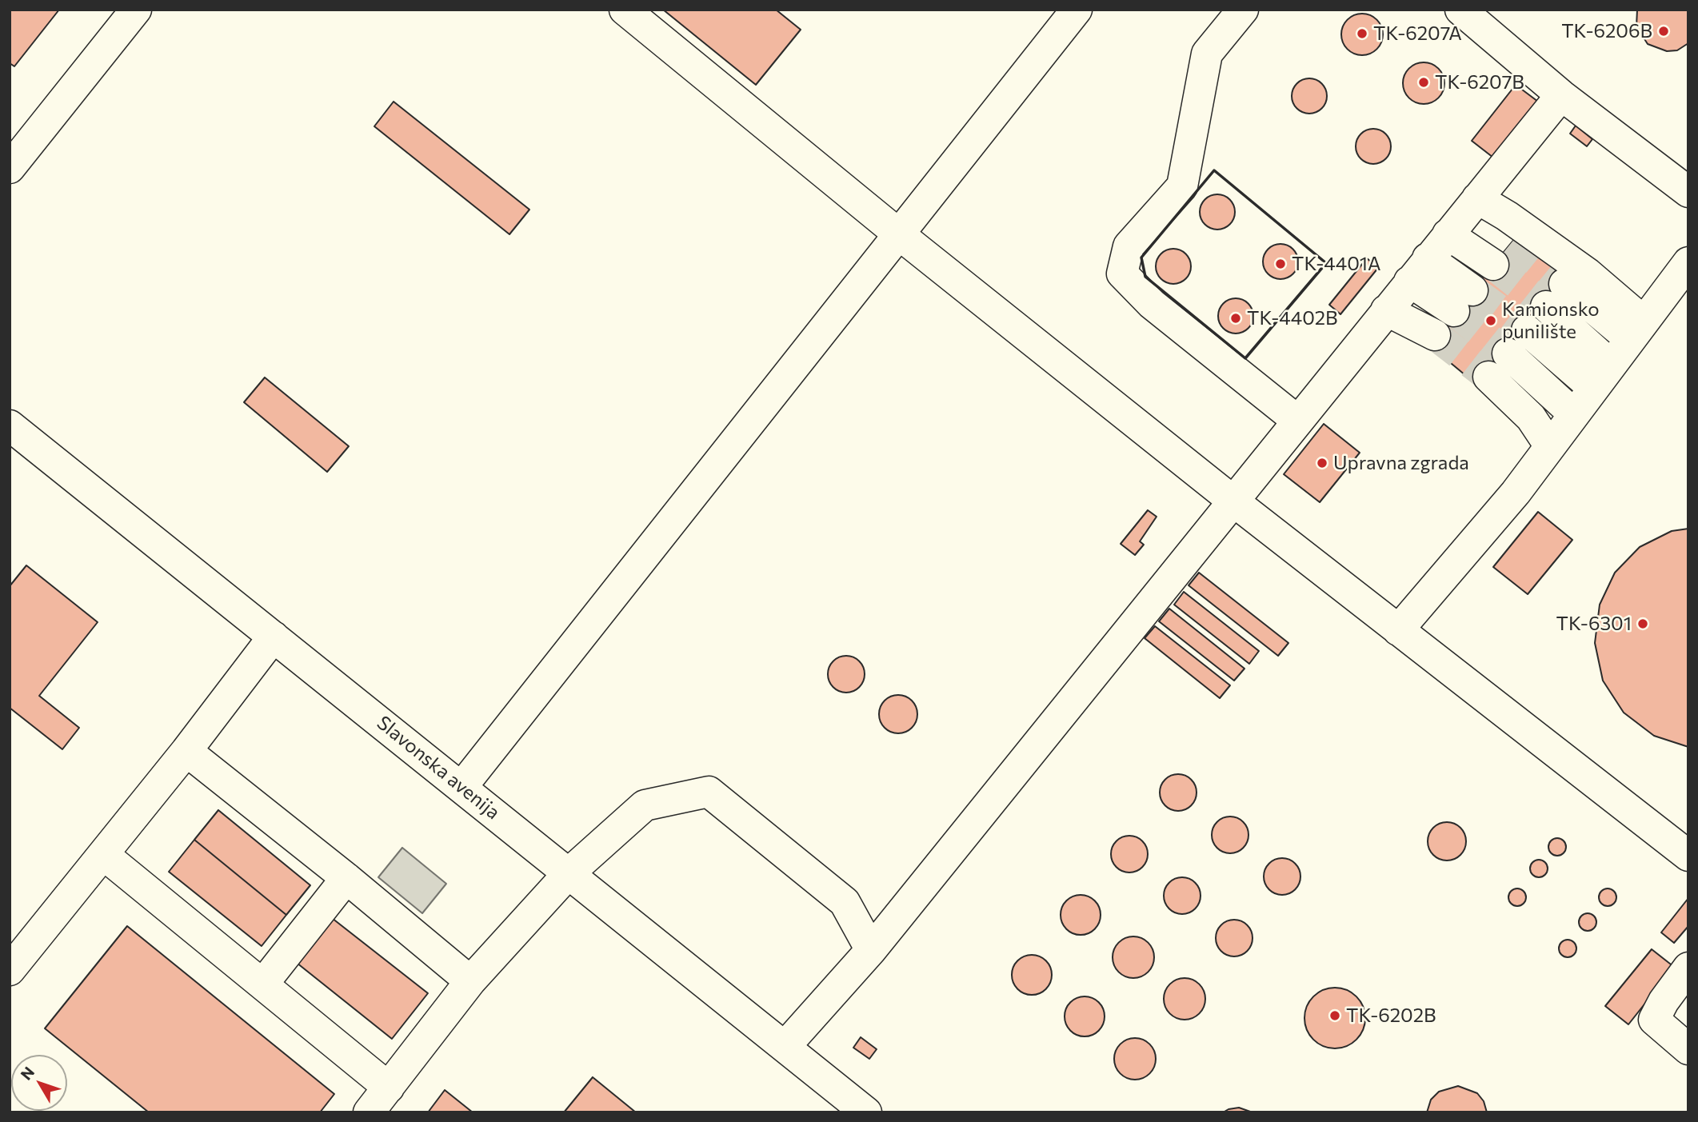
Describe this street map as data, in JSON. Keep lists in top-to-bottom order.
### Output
{
  "streets": {
    "street": ["Slavonska avenija"]
  },
  "places": [
    "TK-6206B",
    "TK-6207A",
    "TK-6207B",
    "TK-4401A",
    "TK-4402B",
    "Kamionsko punilište",
    "Upravna zgrada",
    "TK-6301",
    "TK-6202B"
  ],
  "north": "top left"
}
